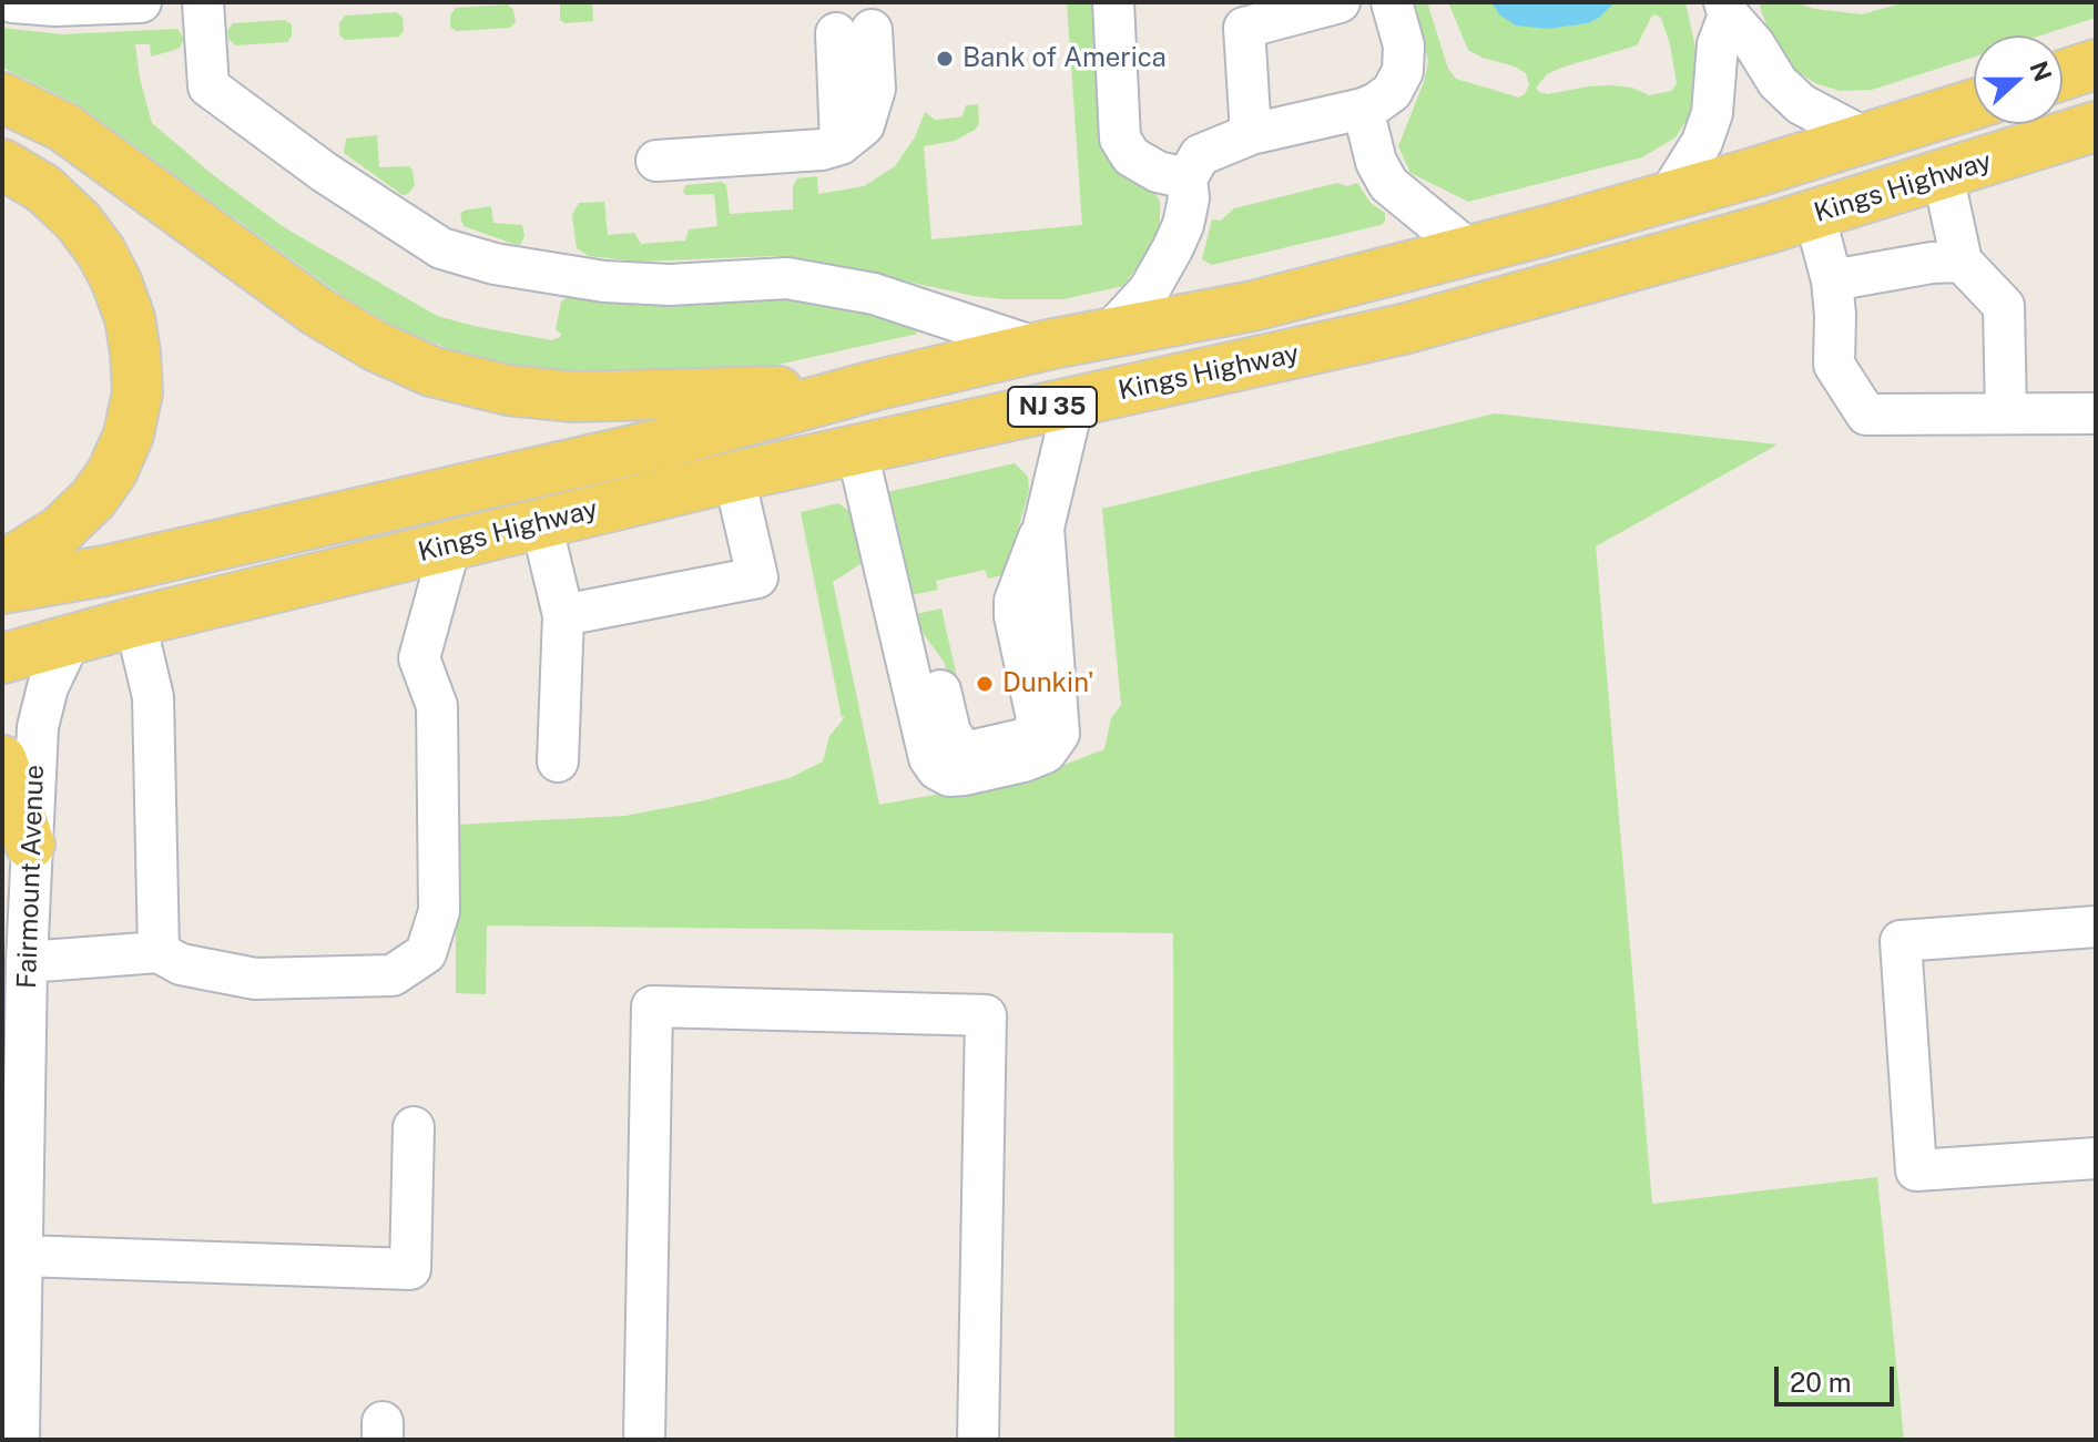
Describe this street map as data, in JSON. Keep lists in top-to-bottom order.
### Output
{
  "streets": {
    "main road": ["Kings Highway", "NJ 35"],
    "street": ["Fairmount Avenue"]
  },
  "crossings": [
    ["Kings Highway", "Fairmount Avenue"]
  ],
  "places": ["Bank of America", "Dunkin'"],
  "scale_bar": "20 m",
  "north": "right"
}
